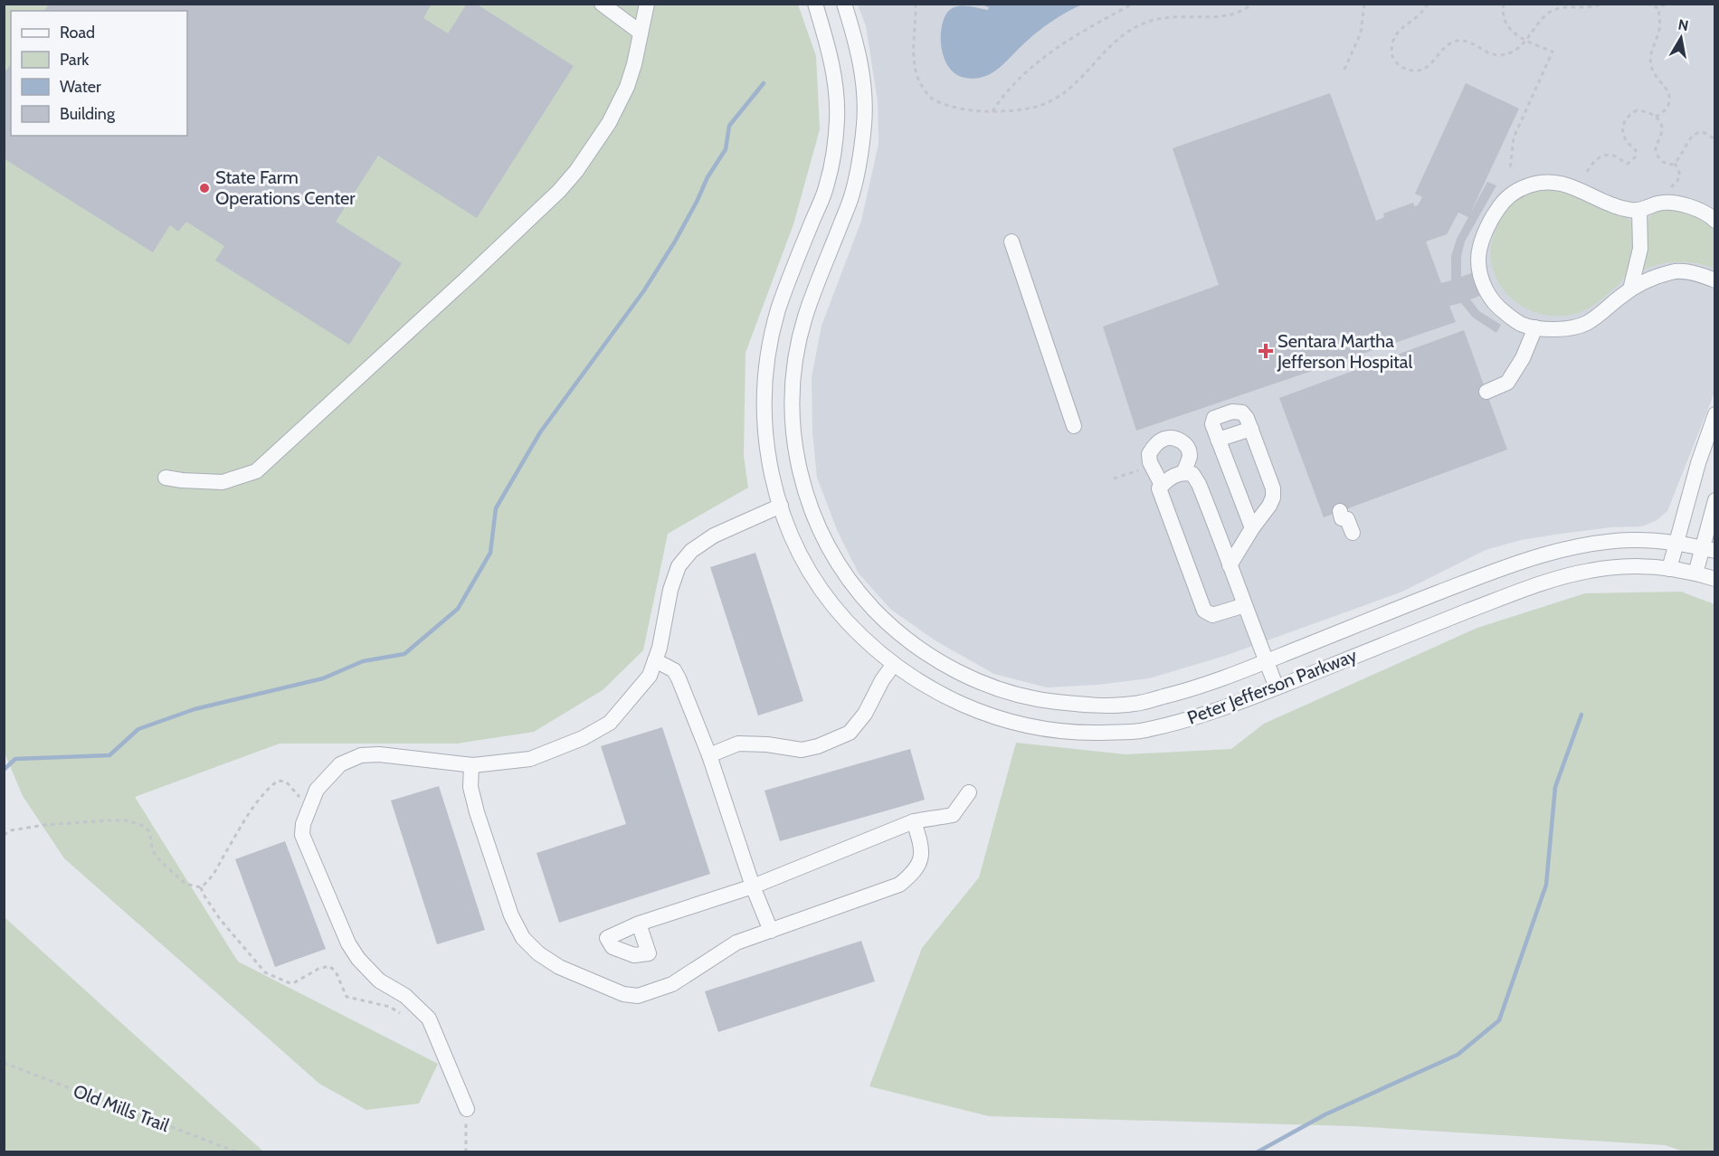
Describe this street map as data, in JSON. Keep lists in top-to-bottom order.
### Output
{
  "streets": {
    "street": ["Peter Jefferson Parkway"],
    "path": ["Old Mills Trail"]
  },
  "places": {
    "other": ["State Farm Operations Center"],
    "health": ["Sentara Martha Jefferson Hospital"]
  },
  "legend": [
    "Road",
    "Park",
    "Water",
    "Building"
  ],
  "north": "top"
}
